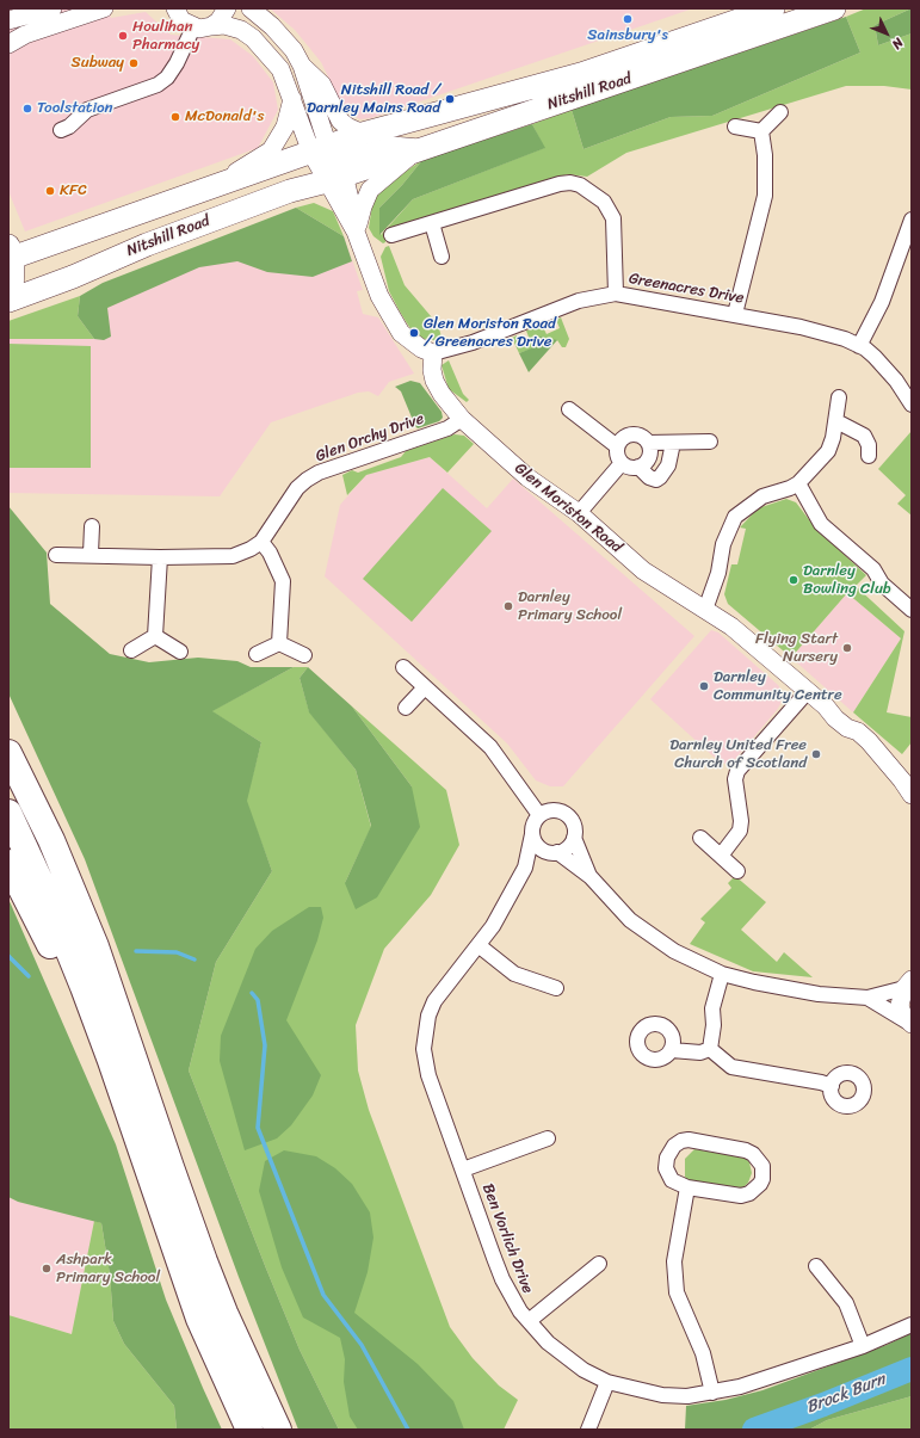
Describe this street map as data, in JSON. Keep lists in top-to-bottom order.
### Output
{
  "streets": {
    "main road": ["Nitshill Road"],
    "street": [
      "Greenacres Drive",
      "Glen Orchy Drive",
      "Glen Moriston Road",
      "Ben Vorlich Drive"
    ]
  },
  "crossings": [
    ["Greenacres Drive", "Glen Moriston Road"],
    ["Glen Orchy Drive", "Glen Moriston Road"]
  ],
  "water": ["Brock Burn"],
  "places": [
    "Sainsbury's",
    "Houlihan Pharmacy",
    "Subway",
    "Nitshill Road / Darnley Mains Road",
    "Toolstation",
    "McDonald's",
    "KFC",
    "Glen Moriston Road / Greenacres Drive",
    "Darnley Bowling Club",
    "Darnley Primary School",
    "Flying Start Nursery",
    "Darnley Community Centre",
    "Darnley United Free Church of Scotland",
    "Ashpark Primary School"
  ],
  "north": "bottom right"
}
